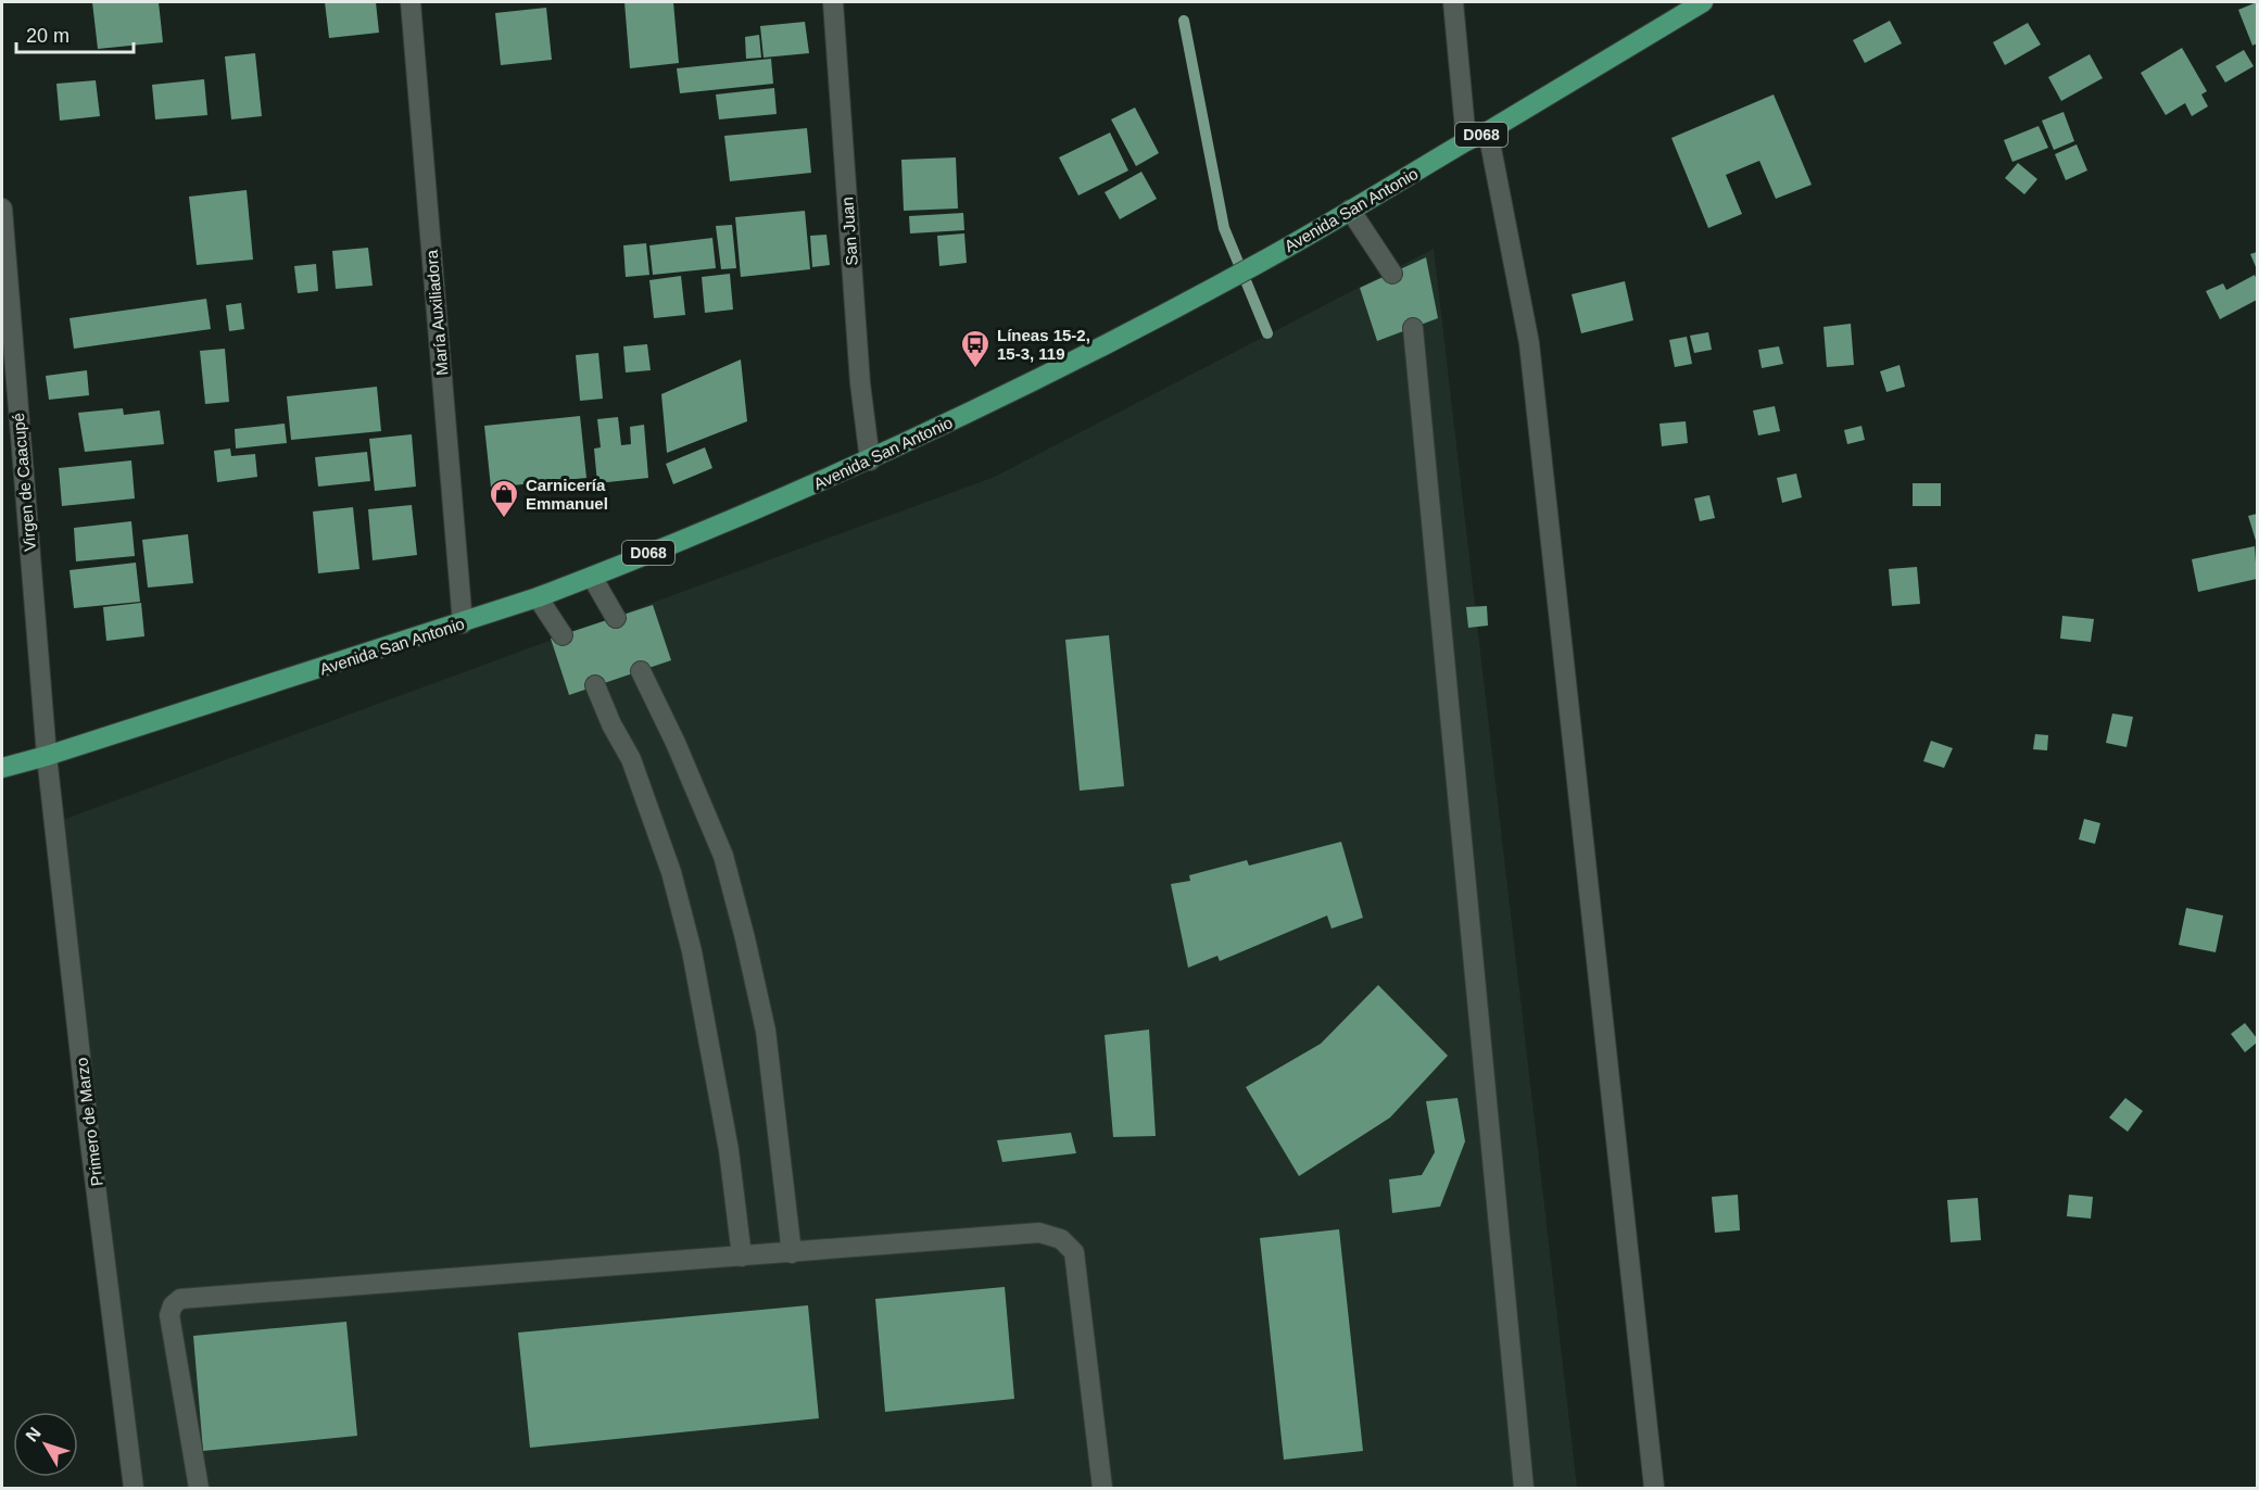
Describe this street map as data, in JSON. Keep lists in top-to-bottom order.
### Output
{
  "streets": {
    "main road": ["D068", "Avenida San Antonio"],
    "street": [
      "San Juan",
      "María Auxiliadora",
      "Virgen de Caacupé",
      "Primero de Marzo"
    ]
  },
  "crossings": [
    ["Avenida San Antonio", "San Juan"],
    ["Avenida San Antonio", "María Auxiliadora"],
    ["Avenida San Antonio", "Virgen de Caacupé"],
    ["Avenida San Antonio", "Primero de Marzo"],
    ["Virgen de Caacupé", "Primero de Marzo"]
  ],
  "places": {
    "bus stop": ["Líneas 15-2, 15-3, 119"],
    "shop": ["Carnicería Emmanuel"]
  },
  "scale_bar": "20 m",
  "north": "top left"
}
